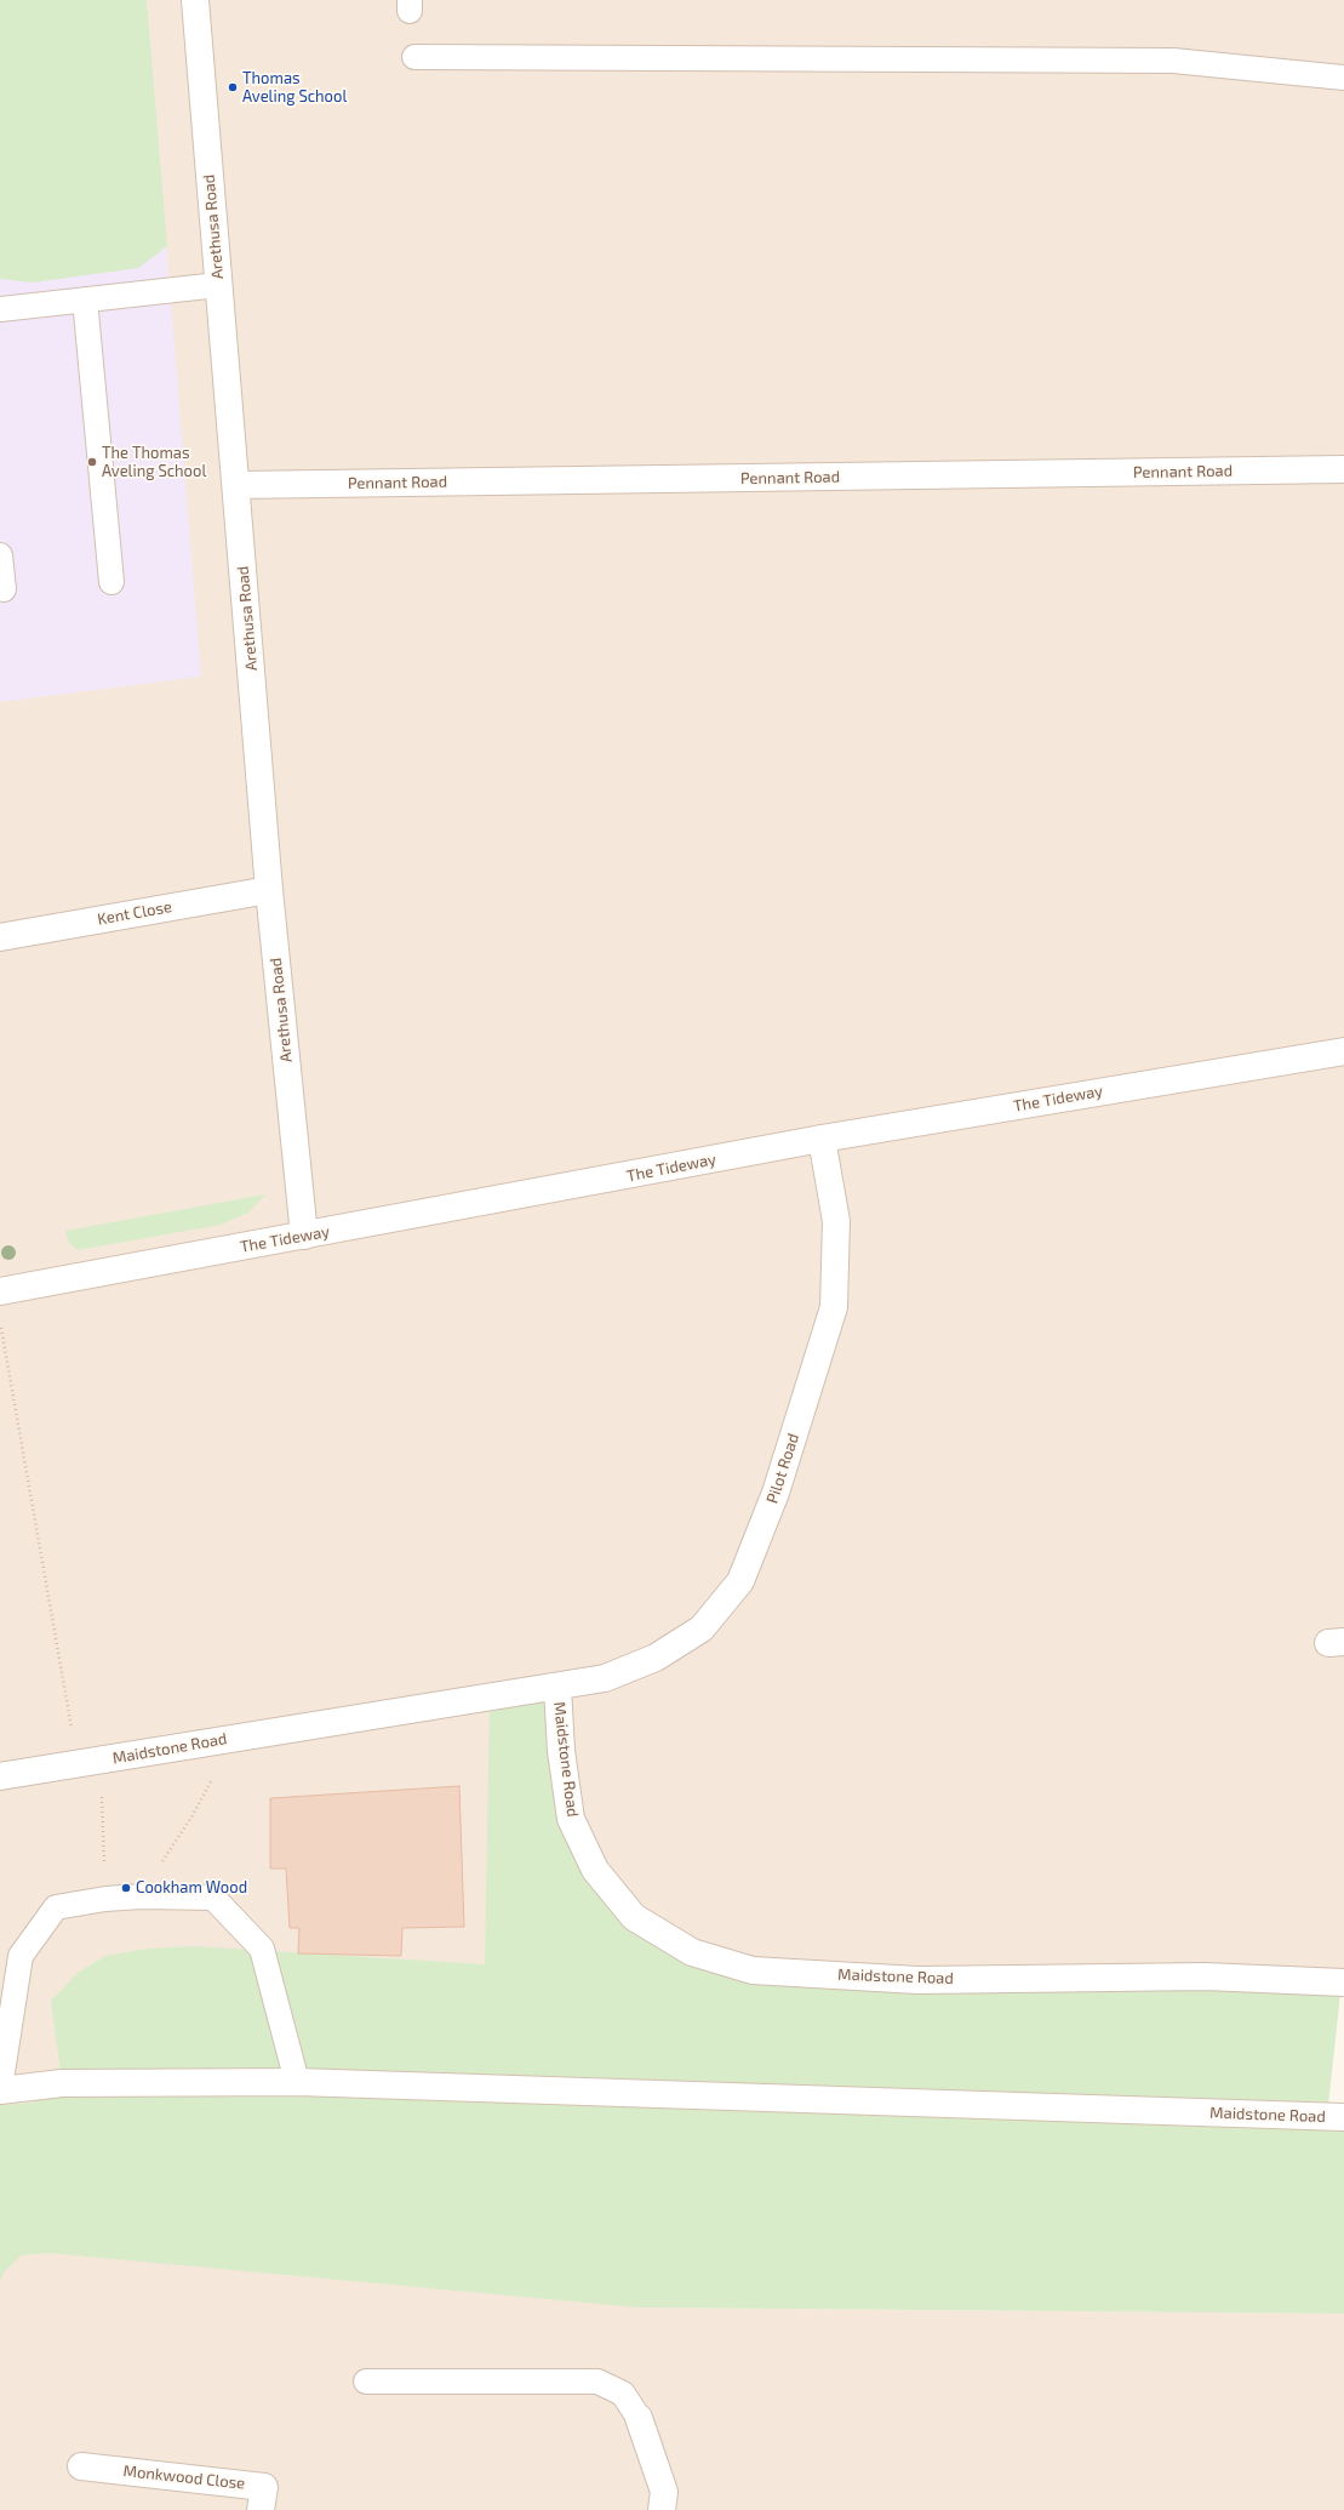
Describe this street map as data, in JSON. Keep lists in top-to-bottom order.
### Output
{
  "streets": {
    "street": [
      "Arethusa Road",
      "Pennant Road",
      "Kent Close",
      "The Tideway",
      "Pilot Road",
      "Maidstone Road",
      "Monkwood Close"
    ]
  },
  "crossings": [
    ["Arethusa Road", "Pennant Road"],
    ["Arethusa Road", "Kent Close"],
    ["Arethusa Road", "The Tideway"],
    ["The Tideway", "Pilot Road"],
    ["Pilot Road", "Maidstone Road"]
  ],
  "places": ["Thomas Aveling School", "The Thomas Aveling School", "Cookham Wood"]
}
